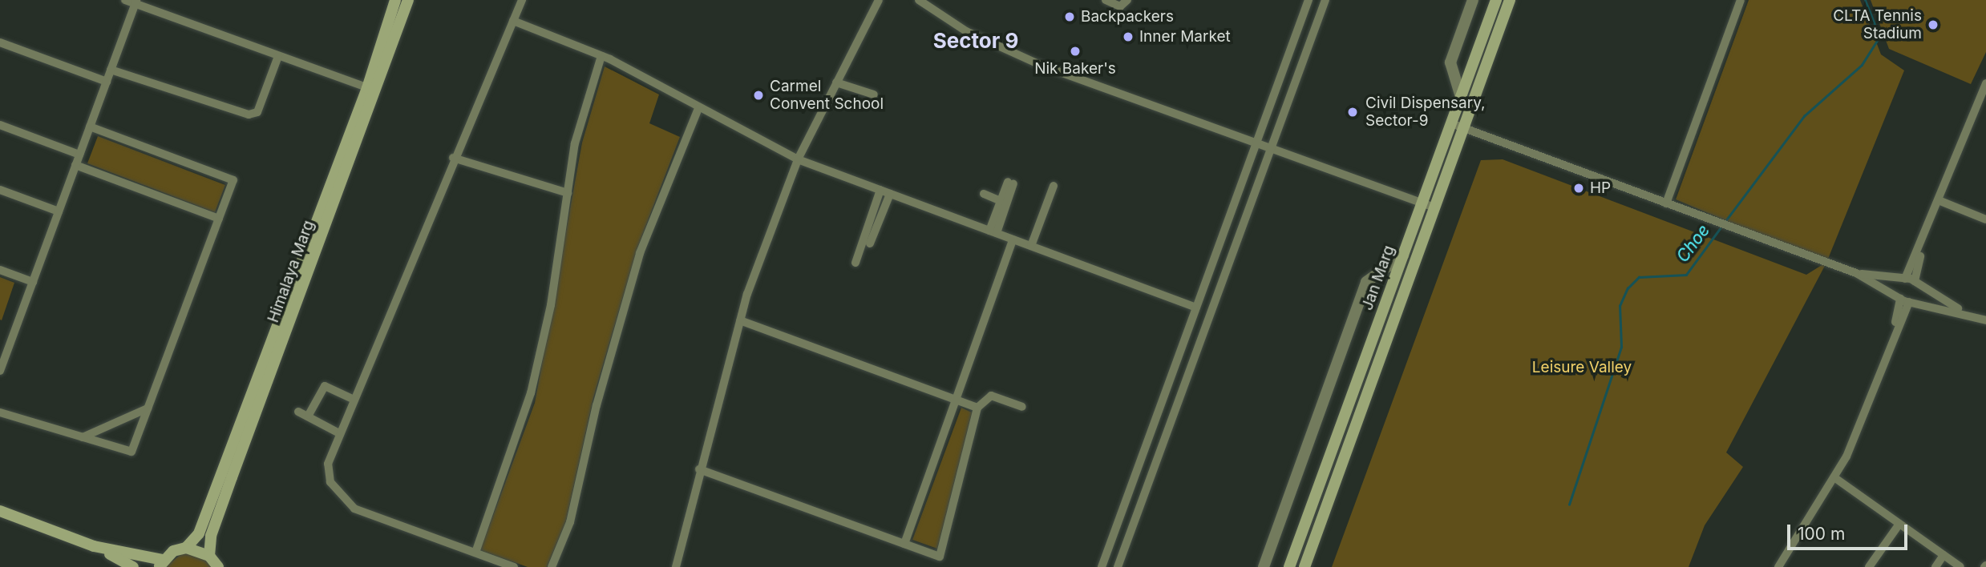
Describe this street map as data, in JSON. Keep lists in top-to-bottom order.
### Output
{
  "streets": {
    "main road": ["Himalaya Marg", "Jan Marg"]
  },
  "districts": ["Sector 9"],
  "water": ["Choe"],
  "parks": ["Leisure Valley"],
  "places": [
    "Backpackers",
    "CLTA Tennis Stadium",
    "Inner Market",
    "Nik Baker's",
    "Carmel Convent School",
    "Civil Dispensary, Sector-9",
    "HP"
  ],
  "scale_bar": "100 m"
}
